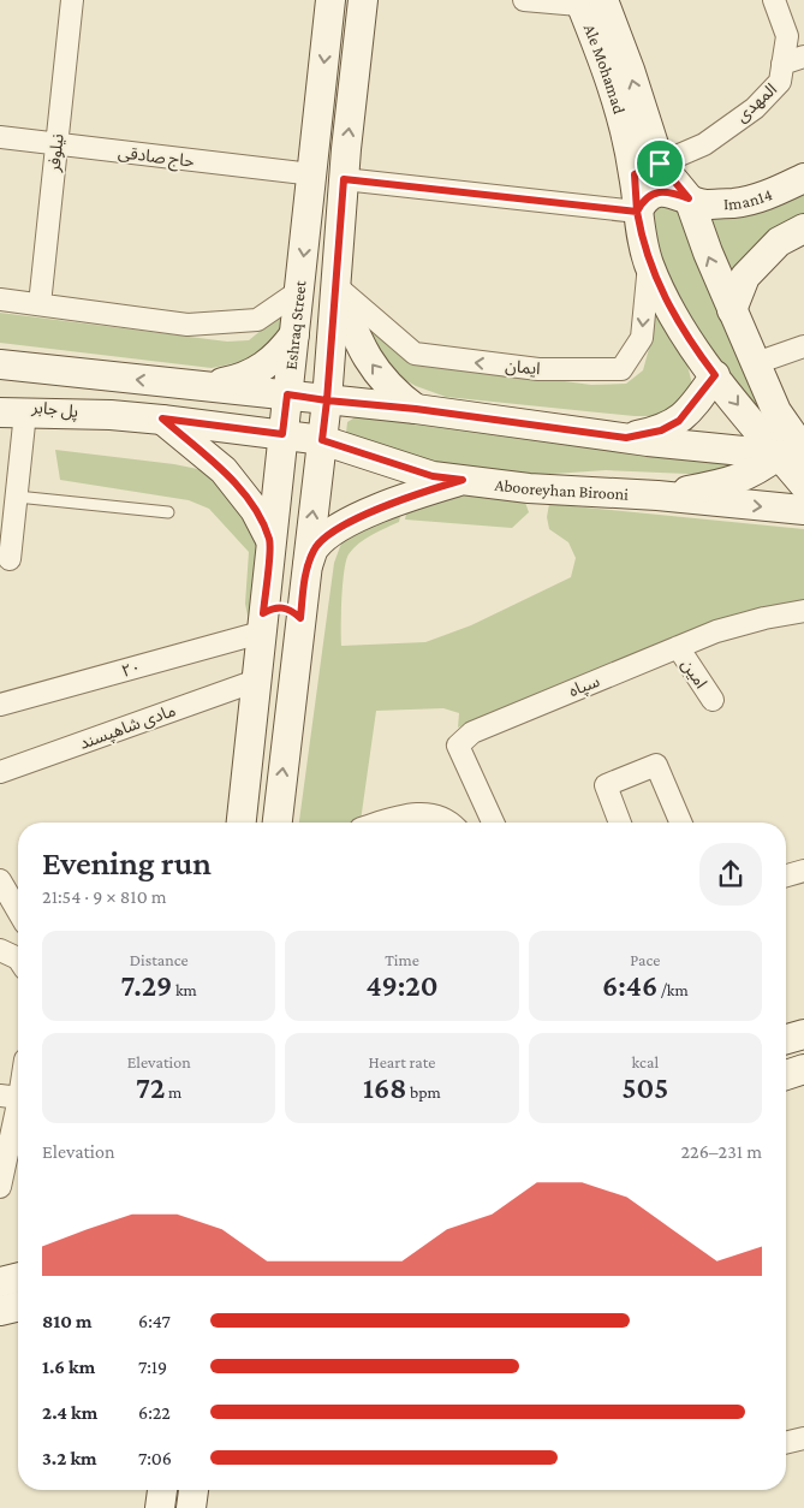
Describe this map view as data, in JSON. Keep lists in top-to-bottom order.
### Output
{
  "streets": {
    "main road": [
      "Ale Mohamad",
      "Iman14",
      "Eshraq Street",
      "پل جابر",
      "Abooreyhan Birooni"
    ],
    "street": [
      "المهدی",
      "نیلوفر",
      "حاج صادقی",
      "ایمان",
      "۲۰",
      "امین",
      "سپاه",
      "مادی شاهپسند"
    ]
  },
  "crossings": [
    ["Ale Mohamad", "المهدی"],
    ["Ale Mohamad", "Iman14"],
    ["Ale Mohamad", "ایمان"],
    ["نیلوفر", "حاج صادقی"],
    ["حاج صادقی", "Eshraq Street"],
    ["Eshraq Street", "Abooreyhan Birooni"],
    ["Eshraq Street", "۲۰"],
    ["Eshraq Street", "مادی شاهپسند"],
    ["پل جابر", "Abooreyhan Birooni"],
    ["امین", "سپاه"]
  ],
  "page": {
    "heading": ["Evening run", "21:54 · 9 × 810 m"],
    "stats": [
      ["Distance", "7.29 km"],
      ["Time", "49:20"],
      ["Pace", "6:46 /km"],
      ["Elevation", "72 m"],
      ["Heart rate", "168 bpm"],
      ["kcal", "505"]
    ],
    "chart": ["Elevation", "226–231 m"],
    "list": [
      {
        "name": "810 m",
        "note": "6:47"
      },
      {
        "name": "1.6 km",
        "note": "7:19"
      },
      {
        "name": "2.4 km",
        "note": "6:22"
      },
      {
        "name": "3.2 km",
        "note": "7:06"
      }
    ]
  }
}
